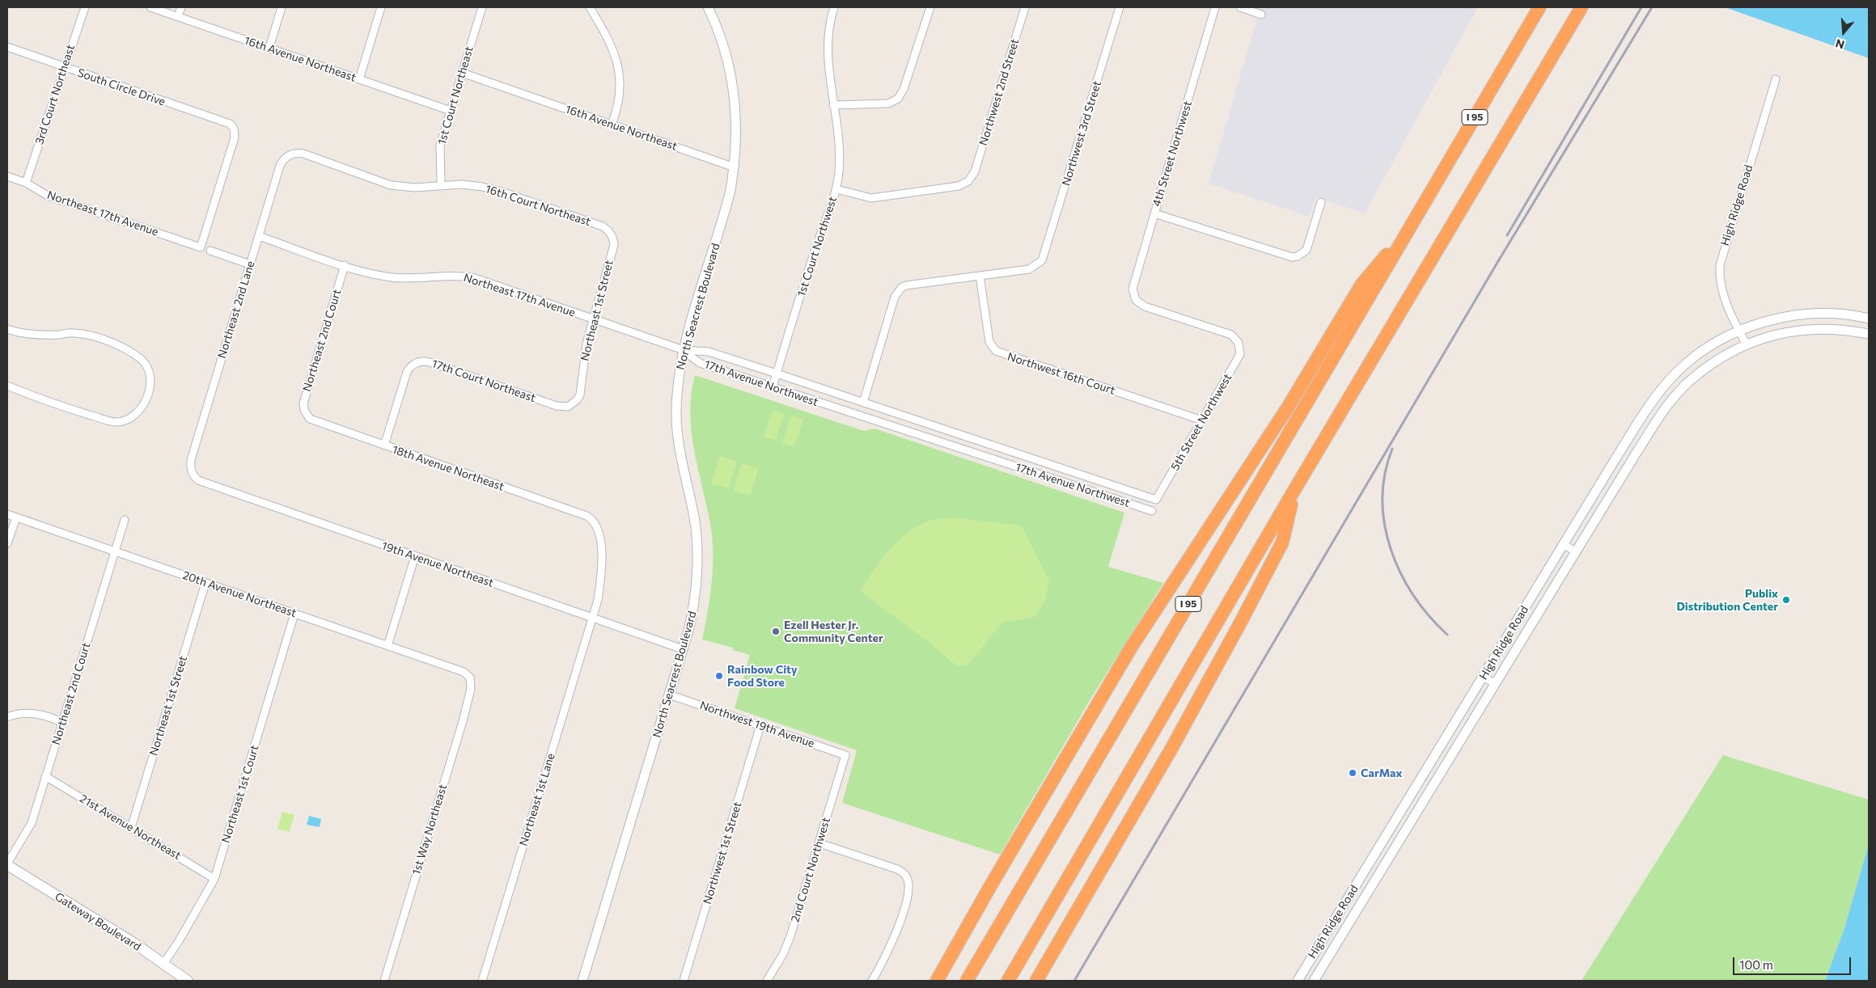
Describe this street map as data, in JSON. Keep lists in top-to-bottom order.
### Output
{
  "streets": {
    "highway": ["I 95"],
    "main road": ["Gateway Boulevard"],
    "street": [
      "16th Avenue Northeast",
      "South Circle Drive",
      "Northwest 2nd Street",
      "3rd Court Northeast",
      "1st Court Northeast",
      "Northwest 3rd Street",
      "4th Street Northwest",
      "16th Court Northeast",
      "High Ridge Road",
      "Northeast 17th Avenue",
      "1st Court Northwest",
      "North Seacrest Boulevard",
      "Northeast 2nd Lane",
      "Northeast 1st Street",
      "Northeast 2nd Court",
      "Northwest 16th Court",
      "17th Court Northeast",
      "17th Avenue Northwest",
      "5th Street Northwest",
      "18th Avenue Northeast",
      "19th Avenue Northeast",
      "20th Avenue Northeast",
      "Northwest 19th Avenue",
      "Northeast 1st Court",
      "Northeast 1st Lane",
      "21st Avenue Northeast",
      "1st Way Northeast",
      "Northwest 1st Street",
      "2nd Court Northwest"
    ]
  },
  "crossings": [
    ["16th Avenue Northeast", "1st Court Northeast"],
    ["16th Avenue Northeast", "North Seacrest Boulevard"],
    ["South Circle Drive", "3rd Court Northeast"],
    ["South Circle Drive", "Northeast 17th Avenue"],
    ["Northwest 2nd Street", "1st Court Northwest"],
    ["3rd Court Northeast", "Northeast 17th Avenue"],
    ["1st Court Northeast", "16th Court Northeast"],
    ["Northwest 3rd Street", "Northwest 16th Court"],
    ["4th Street Northwest", "5th Street Northwest"],
    ["16th Court Northeast", "Northeast 2nd Lane"],
    ["16th Court Northeast", "Northeast 1st Street"],
    ["Northeast 17th Avenue", "North Seacrest Boulevard"],
    ["Northeast 17th Avenue", "Northeast 2nd Lane"],
    ["Northeast 17th Avenue", "Northeast 1st Street"],
    ["Northeast 17th Avenue", "Northeast 2nd Court"],
    ["Northeast 17th Avenue", "17th Avenue Northwest"],
    ["1st Court Northwest", "17th Avenue Northwest"],
    ["North Seacrest Boulevard", "17th Avenue Northwest"],
    ["North Seacrest Boulevard", "19th Avenue Northeast"],
    ["North Seacrest Boulevard", "Northwest 19th Avenue"],
    ["Northeast 2nd Lane", "19th Avenue Northeast"],
    ["Northeast 1st Street", "17th Court Northeast"],
    ["Northeast 1st Street", "20th Avenue Northeast"],
    ["Northeast 1st Street", "21st Avenue Northeast"],
    ["Northeast 2nd Court", "18th Avenue Northeast"],
    ["Northeast 2nd Court", "20th Avenue Northeast"],
    ["Northeast 2nd Court", "21st Avenue Northeast"],
    ["Northeast 2nd Court", "Gateway Boulevard"],
    ["Northwest 16th Court", "5th Street Northwest"],
    ["17th Court Northeast", "18th Avenue Northeast"],
    ["17th Avenue Northwest", "5th Street Northwest"],
    ["18th Avenue Northeast", "19th Avenue Northeast"],
    ["18th Avenue Northeast", "Northeast 1st Lane"],
    ["19th Avenue Northeast", "Northeast 1st Lane"],
    ["20th Avenue Northeast", "Northeast 1st Court"],
    ["20th Avenue Northeast", "1st Way Northeast"],
    ["Northwest 19th Avenue", "Northwest 1st Street"],
    ["Northwest 19th Avenue", "2nd Court Northwest"],
    ["Northeast 1st Court", "21st Avenue Northeast"],
    ["Northeast 1st Court", "Gateway Boulevard"]
  ],
  "places": [
    "Publix Distribution Center",
    "Ezell Hester Jr. Community Center",
    "Rainbow City Food Store",
    "CarMax"
  ],
  "scale_bar": "100 m",
  "north": "bottom"
}
